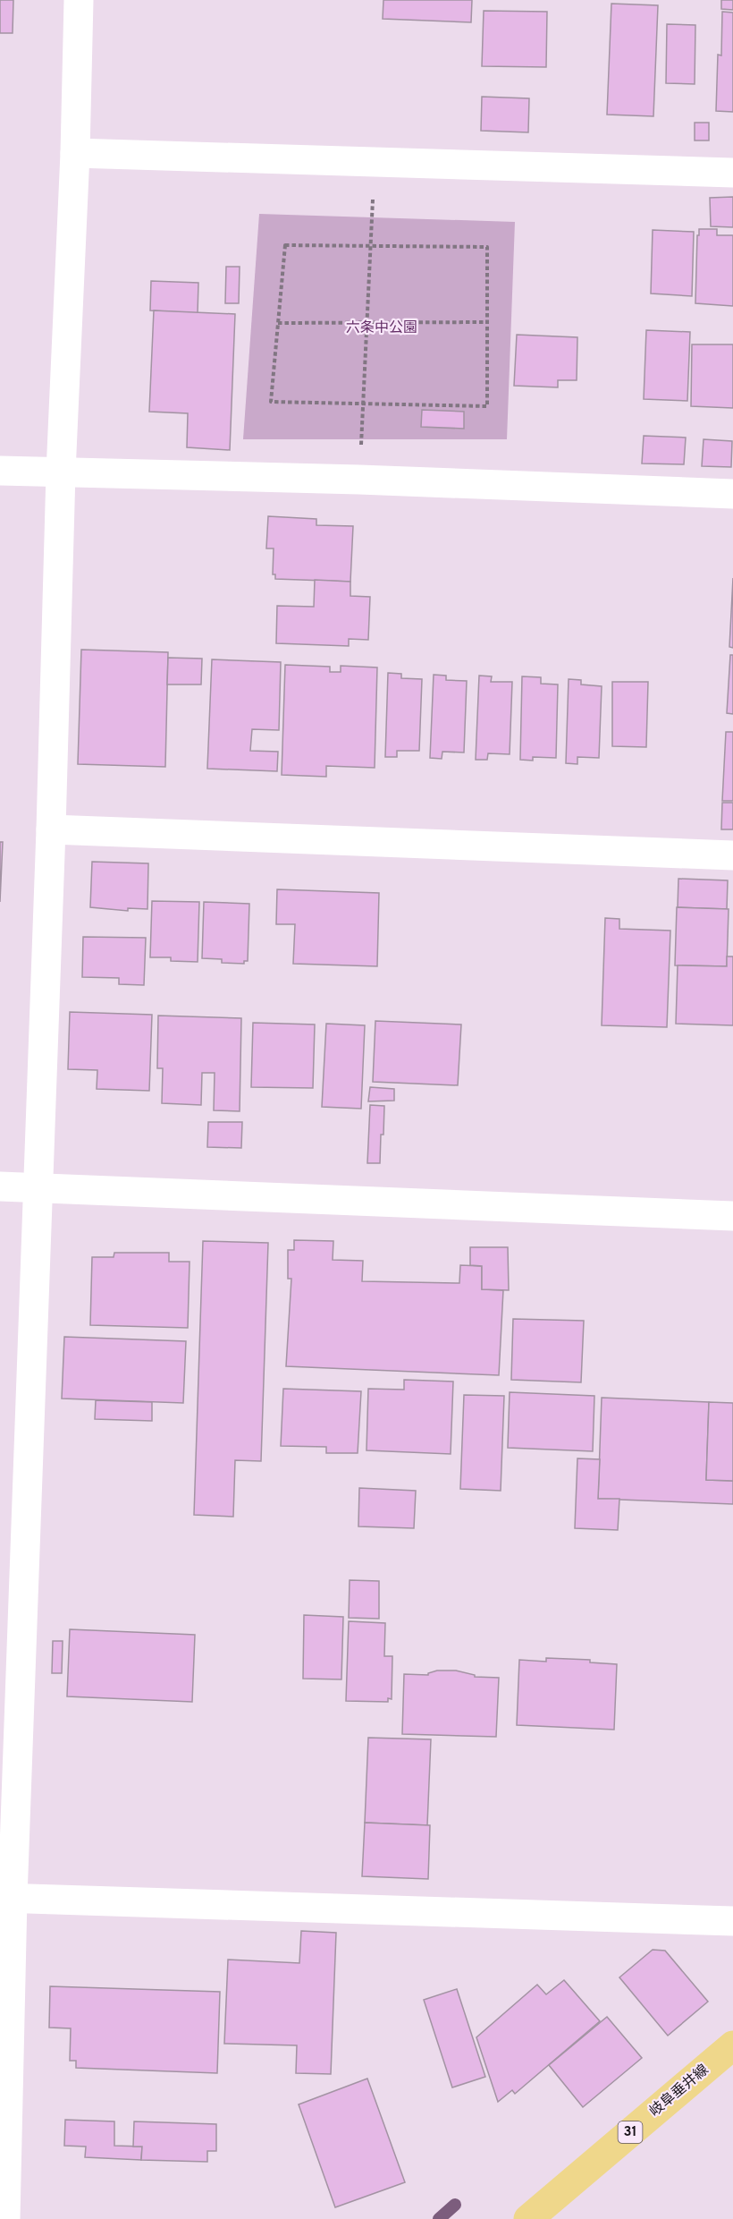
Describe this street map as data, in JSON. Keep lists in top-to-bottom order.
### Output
{
  "streets": {
    "main road": ["岐阜垂井線", "31"]
  },
  "parks": ["六条中公園"]
}
